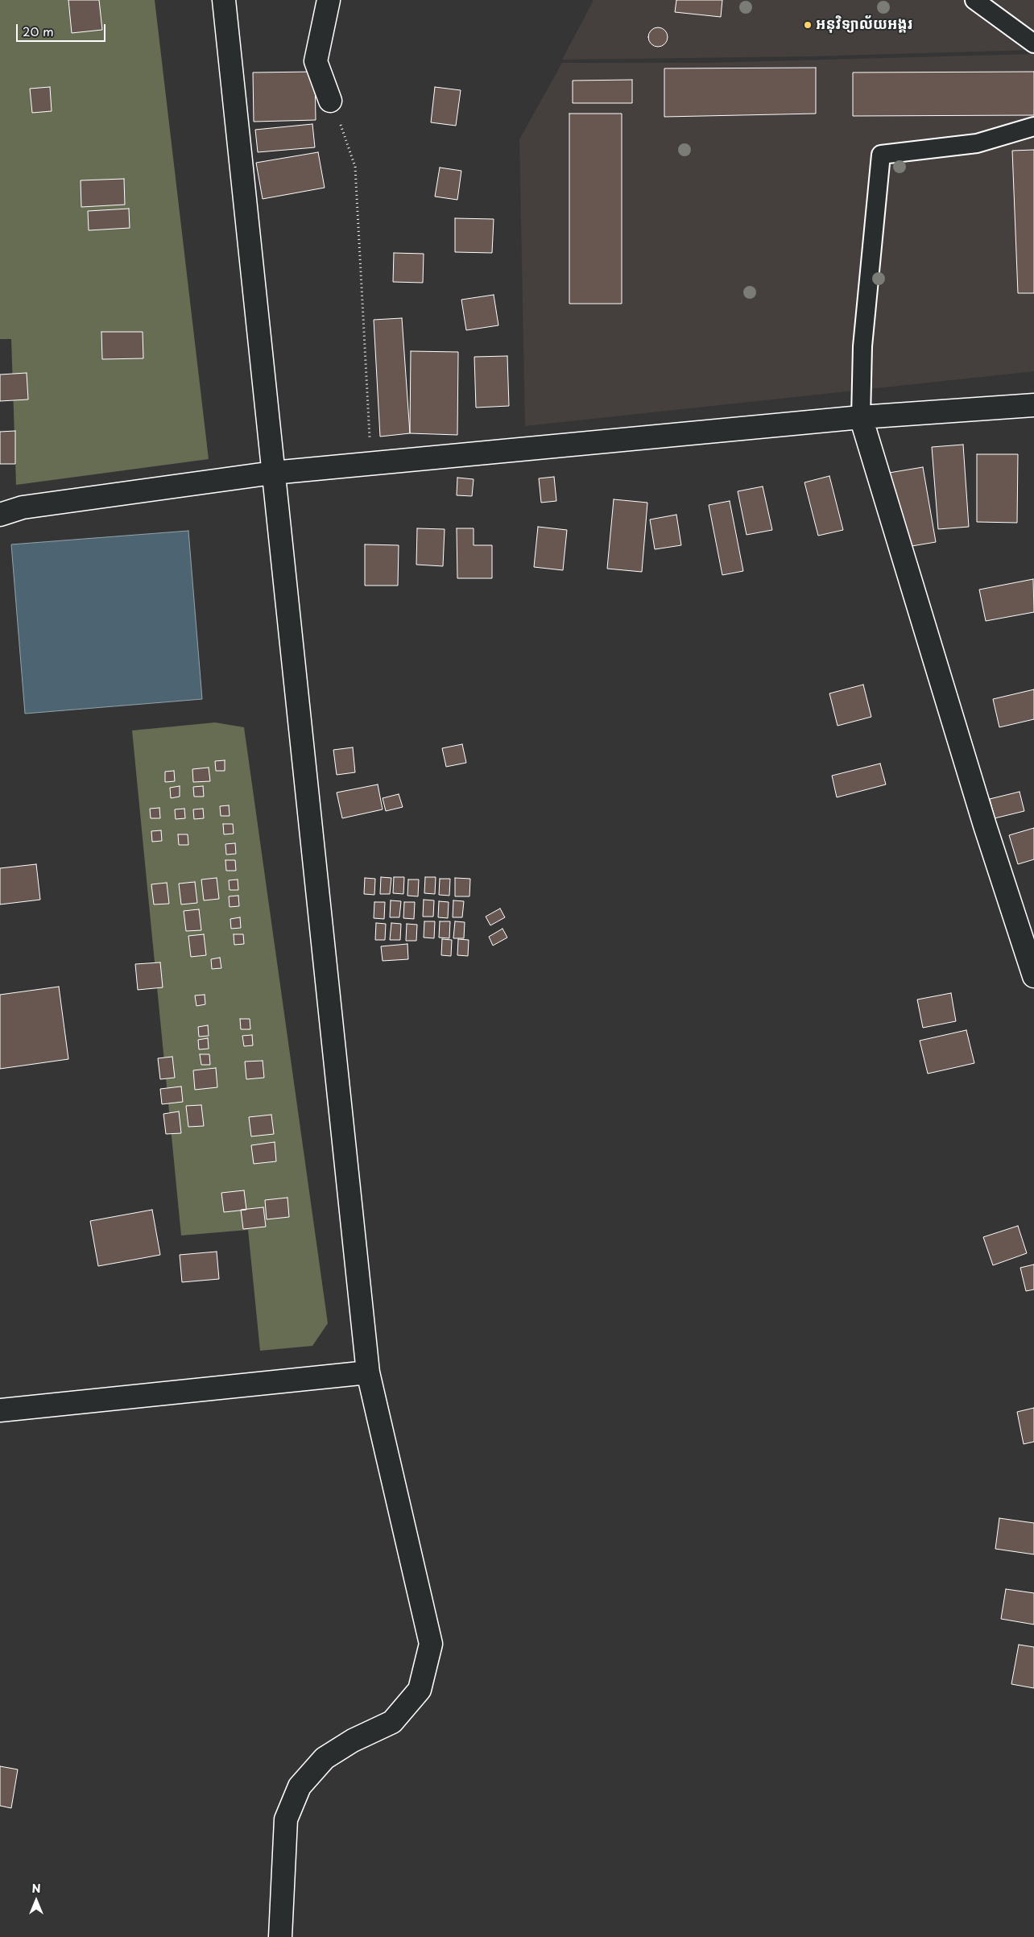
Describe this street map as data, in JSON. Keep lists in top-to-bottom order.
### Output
{
  "places": ["អនុវិទ្យាល័យអង្គរ"],
  "scale_bar": "20 m",
  "north": "top"
}
